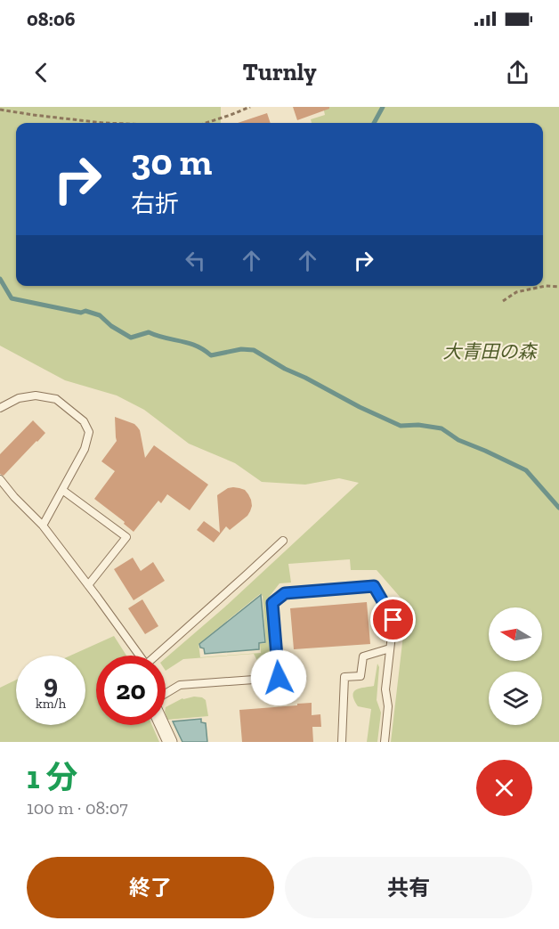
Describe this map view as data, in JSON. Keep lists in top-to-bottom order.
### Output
{
  "parks": ["大青田の森"],
  "north": "left",
  "page": {
    "status": "08:06",
    "header": "Turnly",
    "turn": ["30 m", "右折"],
    "speed": "9 km/h",
    "limit": "20",
    "heading": ["1 分", "100 m · 08:07"],
    "buttons": ["終了", "共有"]
  }
}
